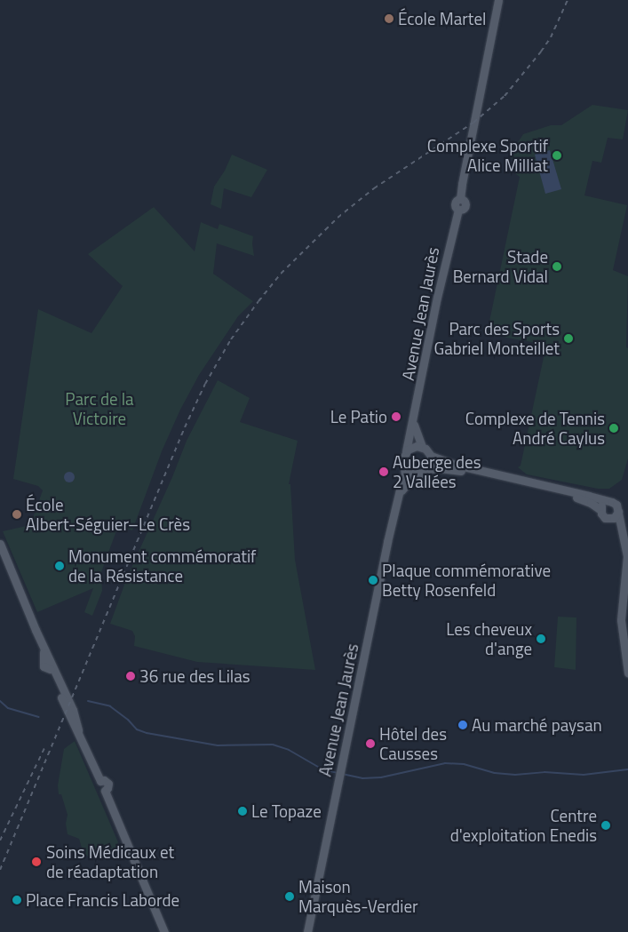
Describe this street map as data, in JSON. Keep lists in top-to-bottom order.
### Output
{
  "streets": {
    "main road": ["Avenue Jean Jaurès"]
  },
  "parks": ["Parc de la Victoire"],
  "places": [
    "École Martel",
    "Complexe Sportif Alice Milliat",
    "Stade Bernard Vidal",
    "Parc des Sports Gabriel Monteillet",
    "Le Patio",
    "Complexe de Tennis André Caylus",
    "Auberge des 2 Vallées",
    "École Albert-Séguier–Le Crès",
    "Monument commémoratif de la Résistance",
    "Plaque commémorative Betty Rosenfeld",
    "Les cheveux d'ange",
    "36 rue des Lilas",
    "Au marché paysan",
    "Hôtel des Causses",
    "Le Topaze",
    "Centre d'exploitation Enedis",
    "Soins Médicaux et de réadaptation",
    "Maison Marquès-Verdier",
    "Place Francis Laborde"
  ]
}
